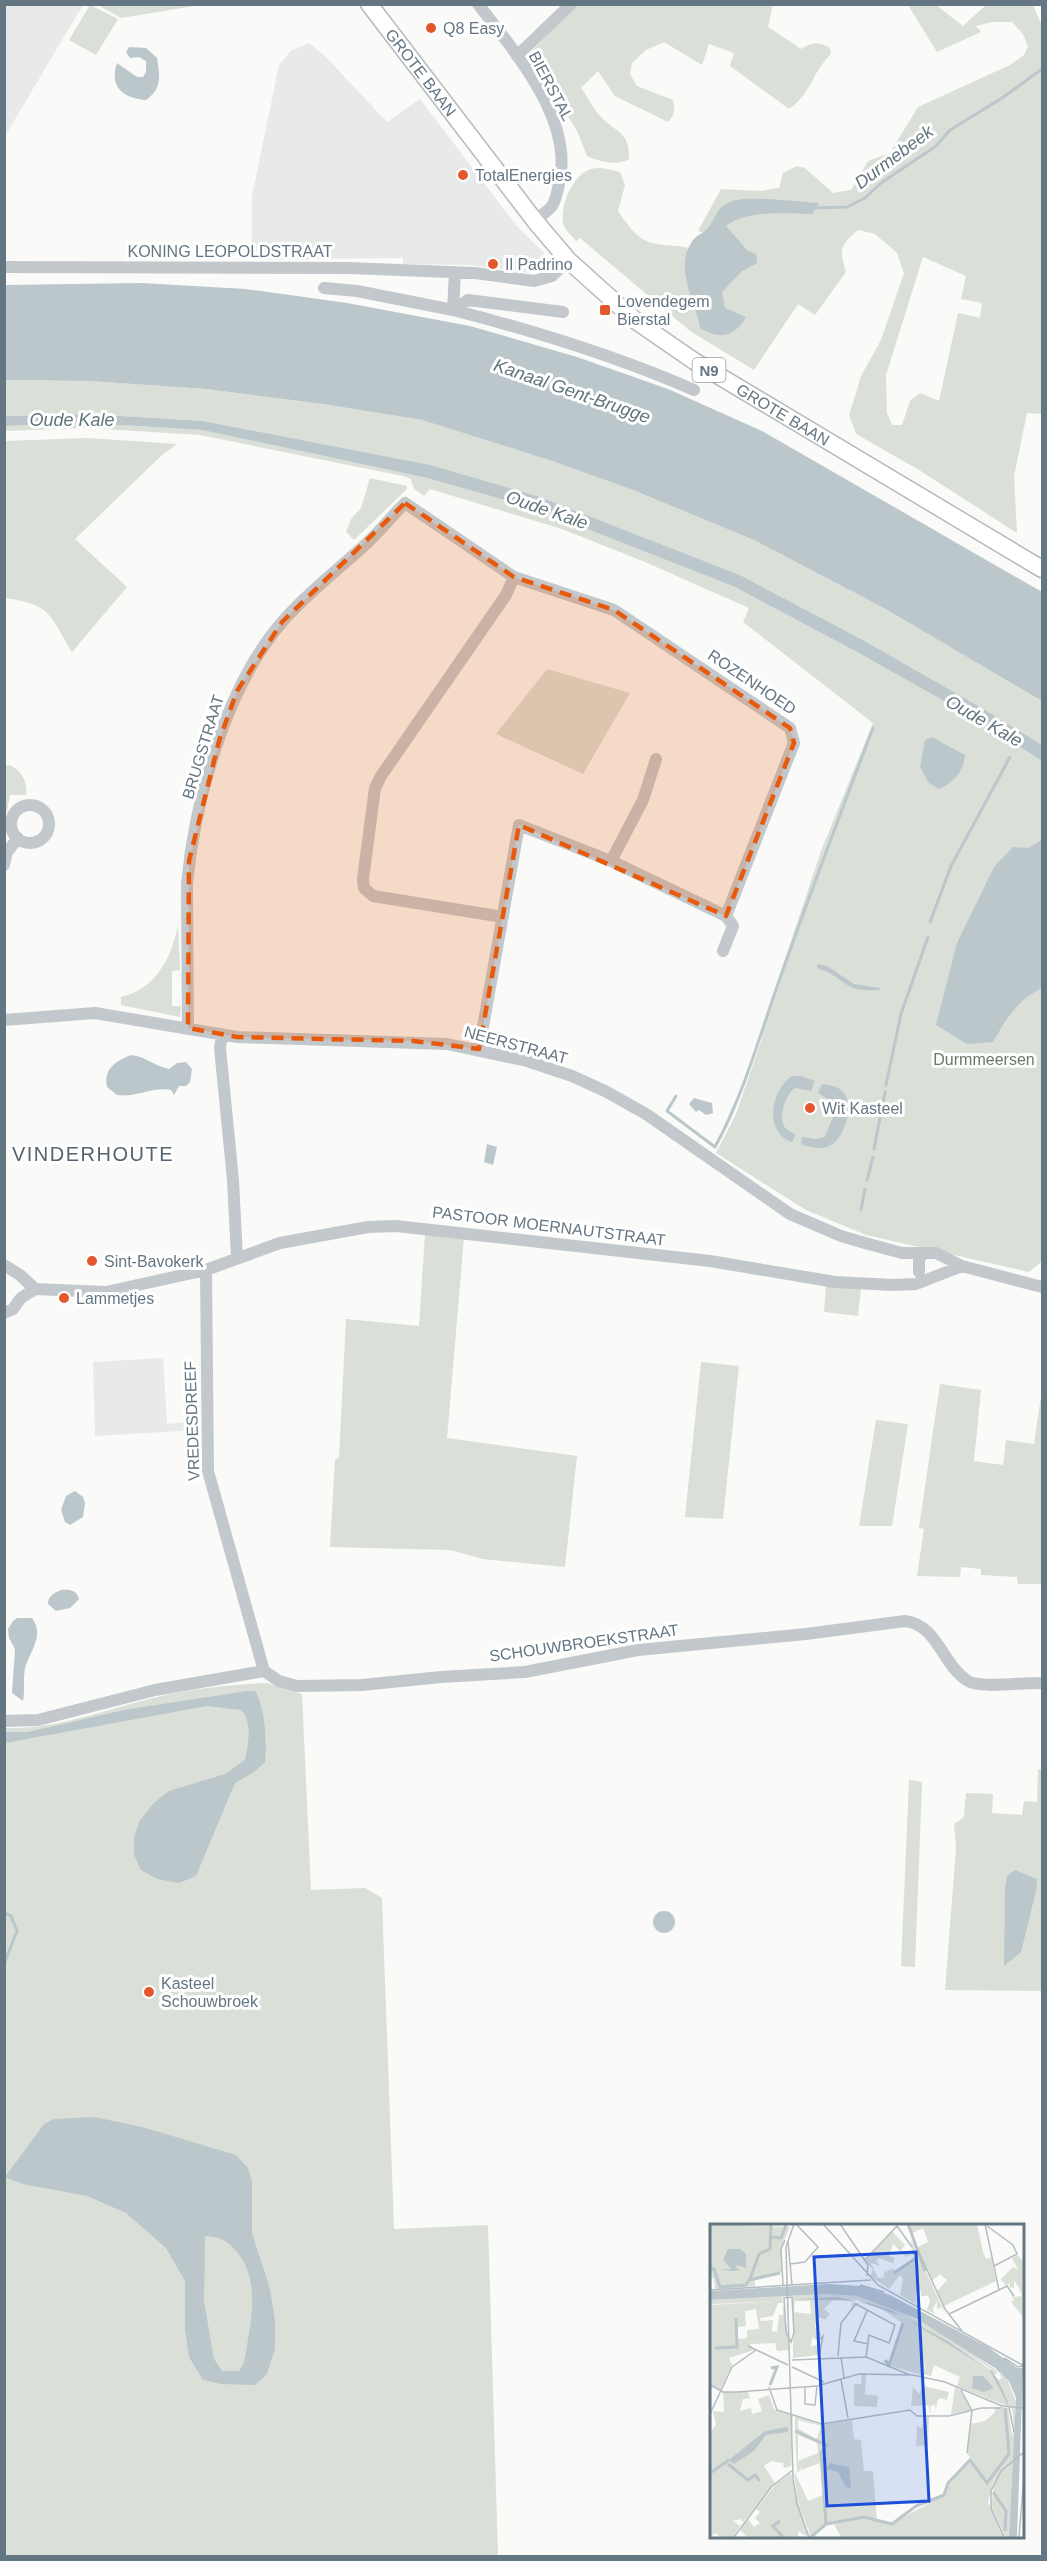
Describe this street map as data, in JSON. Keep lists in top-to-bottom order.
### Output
{
  "streets": {
    "main road": ["GROTE BAAN", "N9"],
    "street": [
      "BIERSTAL",
      "KONING LEOPOLDSTRAAT",
      "ROZENHOED",
      "BRUGSTRAAT",
      "NEERSTRAAT",
      "PASTOOR MOERNAUTSTRAAT",
      "VREDESDREEF",
      "SCHOUWBROEKSTRAAT"
    ]
  },
  "crossings": [
    ["GROTE BAAN", "BIERSTAL"],
    ["GROTE BAAN", "KONING LEOPOLDSTRAAT"],
    ["ROZENHOED", "BRUGSTRAAT"],
    ["BRUGSTRAAT", "NEERSTRAAT"],
    ["NEERSTRAAT", "PASTOOR MOERNAUTSTRAAT"],
    ["PASTOOR MOERNAUTSTRAAT", "VREDESDREEF"],
    ["VREDESDREEF", "SCHOUWBROEKSTRAAT"]
  ],
  "districts": ["VINDERHOUTE"],
  "water": ["Durmebeek", "Kanaal Gent-Brugge", "Oude Kale"],
  "parks": ["Durmmeersen"],
  "places": {
    "other": [
      "Q8 Easy",
      "TotalEnergies",
      "Il Padrino",
      "Wit Kasteel",
      "Sint-Bavokerk",
      "Lammetjes",
      "Kasteel Schouwbroek"
    ],
    "transit": ["Lovendegem Bierstal"]
  }
}
